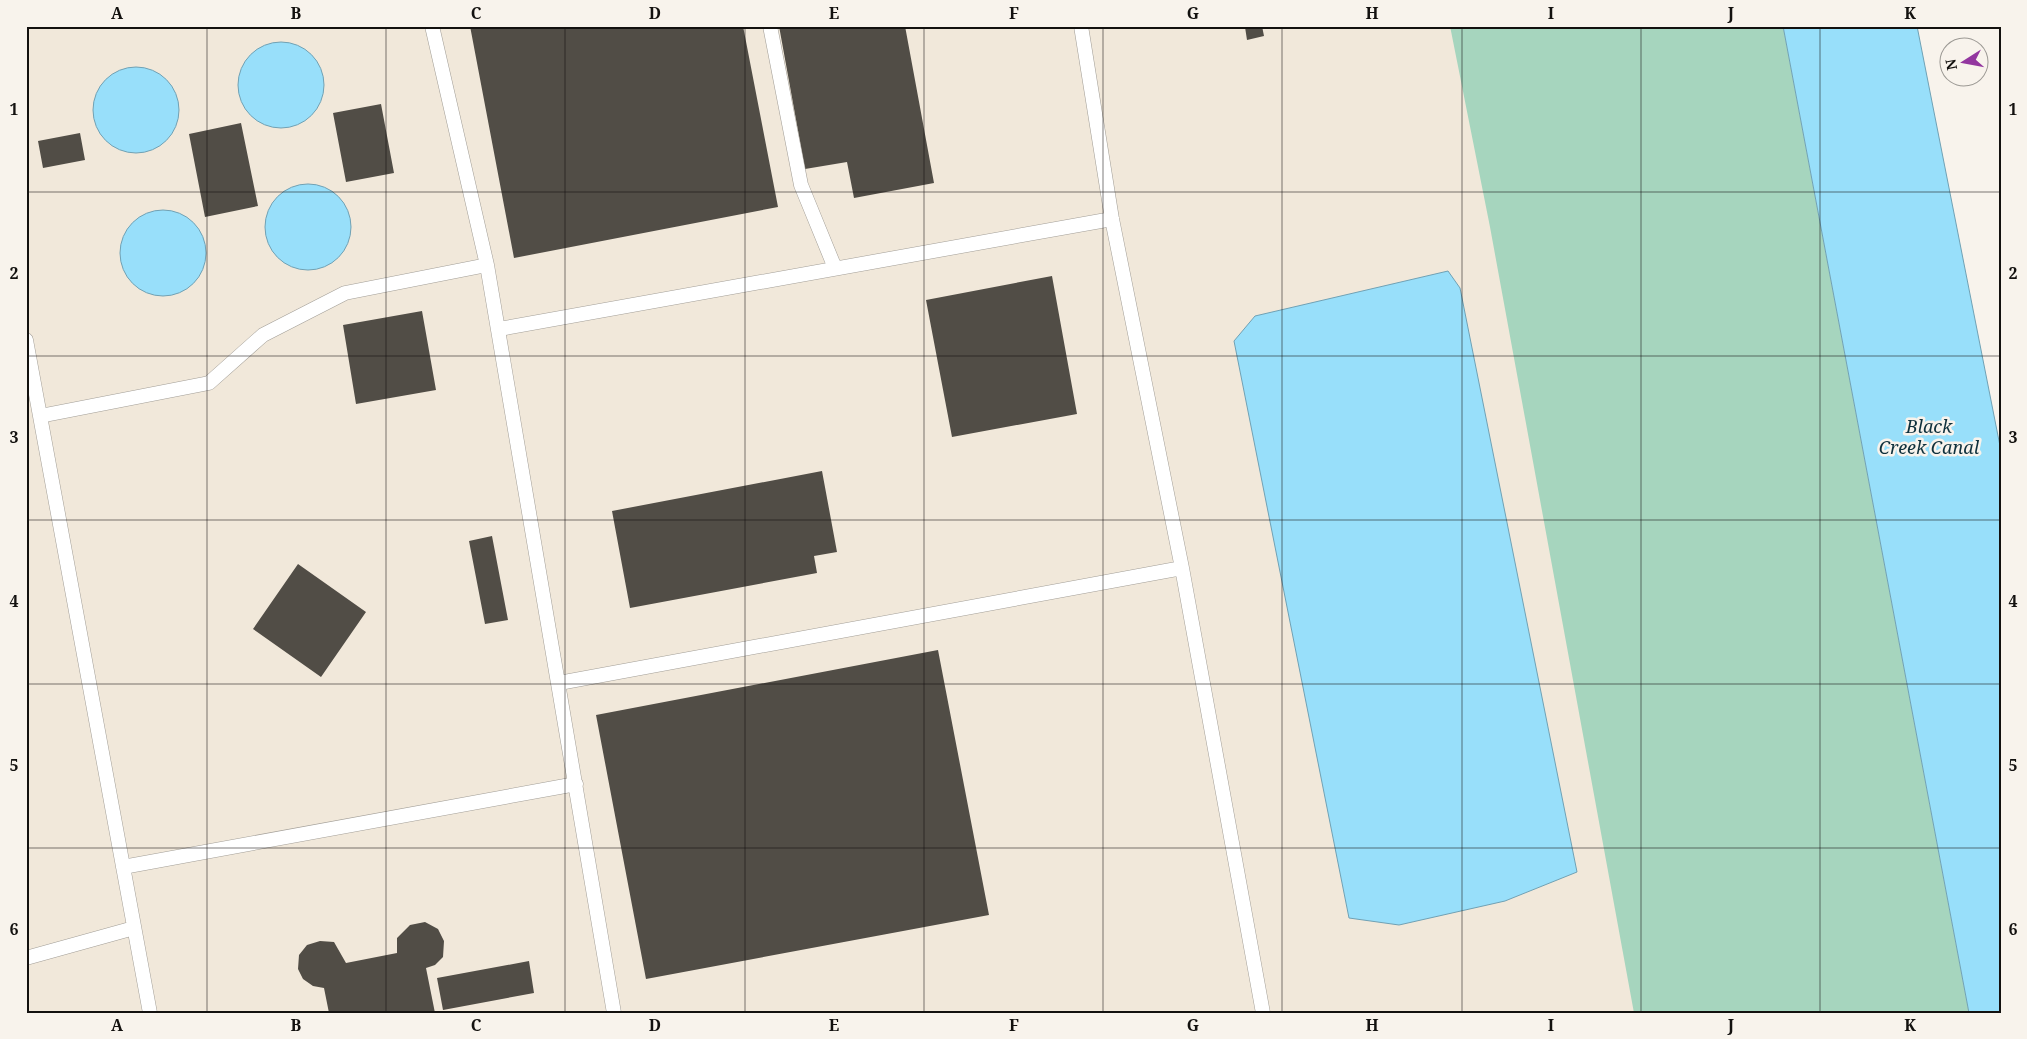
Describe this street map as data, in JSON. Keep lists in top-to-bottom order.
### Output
{
  "water": ["Black Creek Canal"],
  "north": "left",
  "grid": {
    "columns": [
      "A",
      "B",
      "C",
      "D",
      "E",
      "F",
      "G",
      "H",
      "I",
      "J",
      "K"
    ],
    "rows": [
      "1",
      "2",
      "3",
      "4",
      "5",
      "6"
    ]
  }
}
